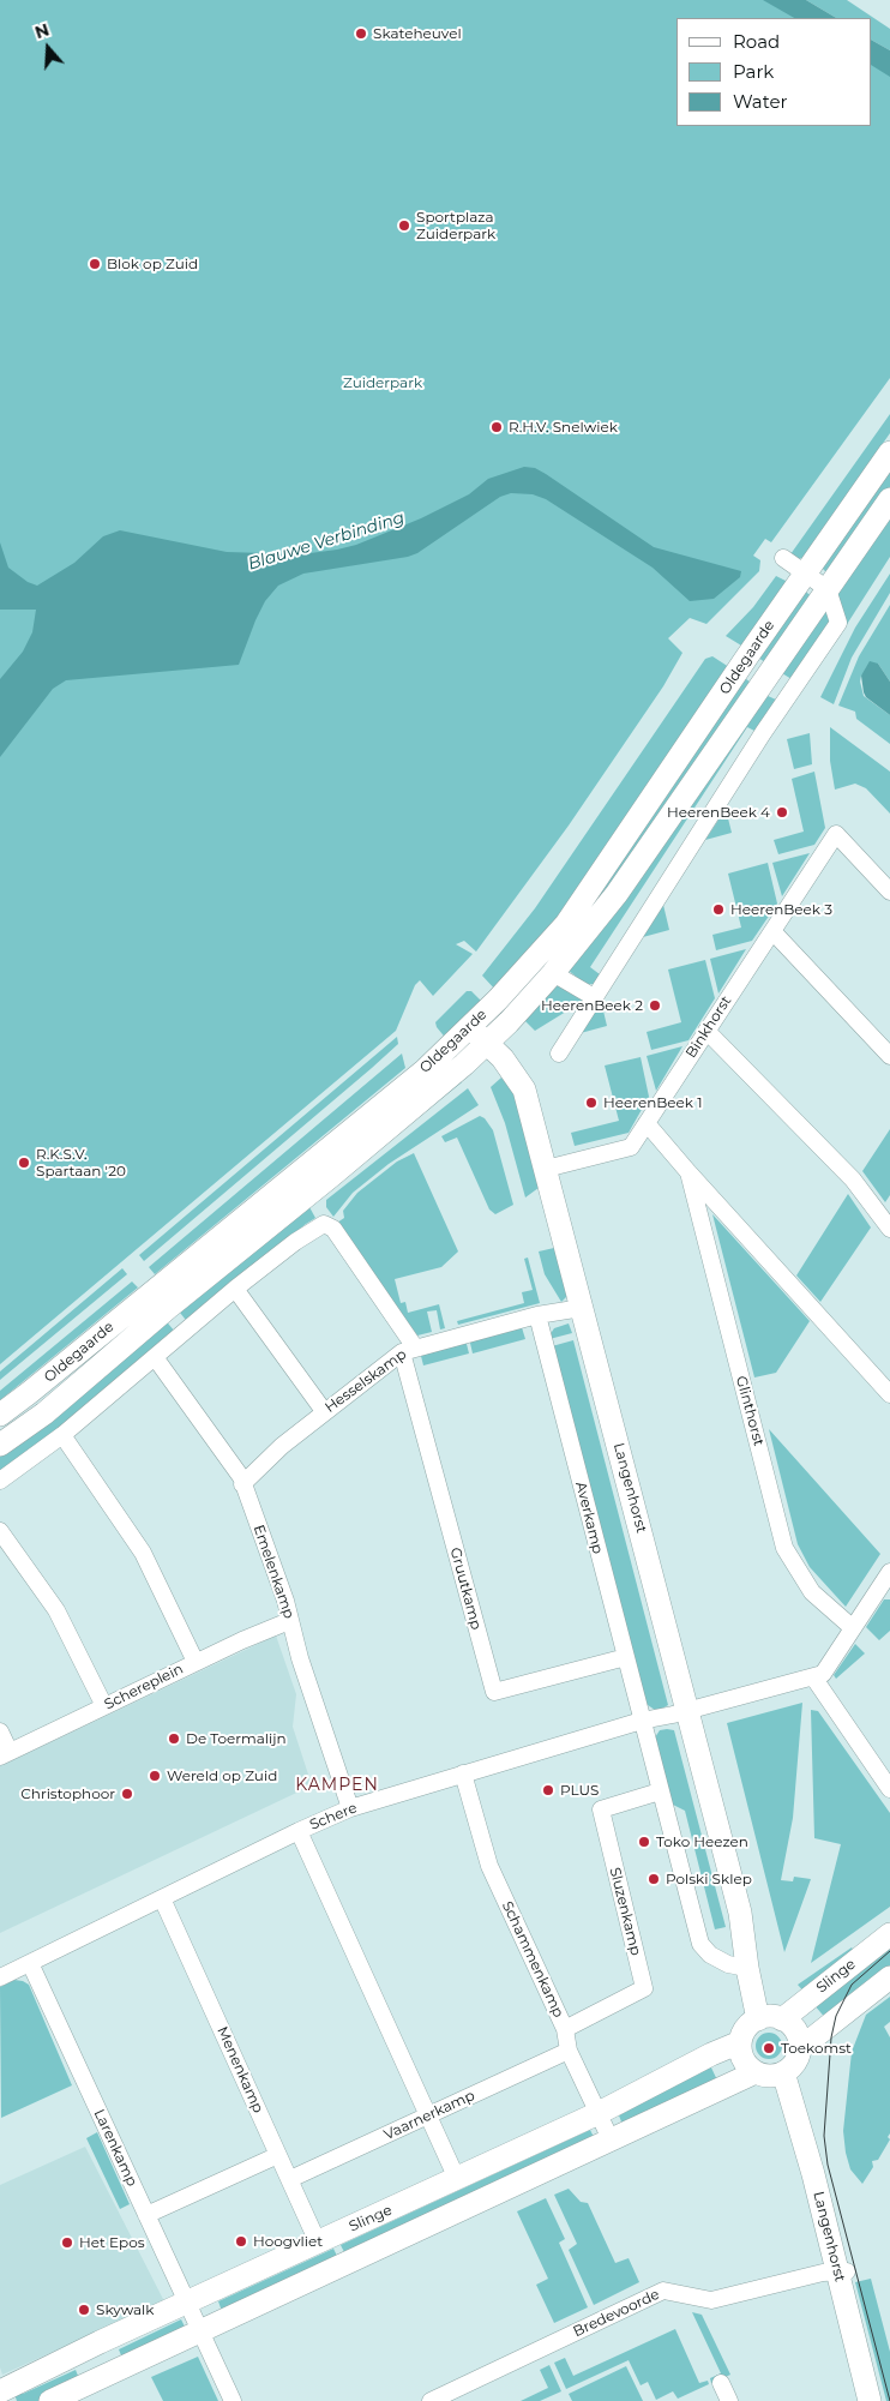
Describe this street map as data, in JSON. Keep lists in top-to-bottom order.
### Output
{
  "streets": {
    "main road": ["Oldegaarde", "Langenhorst", "Slinge"],
    "street": [
      "Binkhorst",
      "Hesselskamp",
      "Glinthorst",
      "Averkamp",
      "Emelenkamp",
      "Gruutkamp",
      "Schereplein",
      "Schere",
      "Sluzenkamp",
      "Schammenkamp",
      "Menenkamp",
      "Vaarnerkamp",
      "Larenkamp",
      "Bredevoorde"
    ]
  },
  "crossings": [
    ["Oldegaarde", "Langenhorst"],
    ["Binkhorst", "Glinthorst"],
    ["Binkhorst", "Langenhorst"],
    ["Hesselskamp", "Langenhorst"],
    ["Hesselskamp", "Averkamp"],
    ["Hesselskamp", "Emelenkamp"],
    ["Hesselskamp", "Gruutkamp"],
    ["Langenhorst", "Schere"],
    ["Langenhorst", "Slinge"],
    ["Langenhorst", "Bredevoorde"],
    ["Averkamp", "Gruutkamp"],
    ["Averkamp", "Schere"],
    ["Emelenkamp", "Schereplein"],
    ["Emelenkamp", "Schere"],
    ["Schere", "Schammenkamp"],
    ["Schere", "Menenkamp"],
    ["Schere", "Larenkamp"],
    ["Sluzenkamp", "Schammenkamp"],
    ["Schammenkamp", "Slinge"],
    ["Schammenkamp", "Vaarnerkamp"],
    ["Slinge", "Menenkamp"],
    ["Slinge", "Larenkamp"],
    ["Menenkamp", "Vaarnerkamp"]
  ],
  "districts": ["KAMPEN"],
  "water": ["Blauwe Verbinding"],
  "parks": ["Zuiderpark"],
  "places": [
    "Skateheuvel",
    "Sportplaza Zuiderpark",
    "Blok op Zuid",
    "R.H.V. Snelwiek",
    "HeerenBeek 4",
    "HeerenBeek 3",
    "HeerenBeek 2",
    "HeerenBeek 1",
    "R.K.S.V. Spartaan '20",
    "De Toermalijn",
    "Wereld op Zuid",
    "PLUS",
    "Christophoor",
    "Toko Heezen",
    "Polski Sklep",
    "Toekomst",
    "Hoogvliet",
    "Het Epos",
    "Skywalk"
  ],
  "legend": ["Road", "Park", "Water"],
  "north": "top"
}
